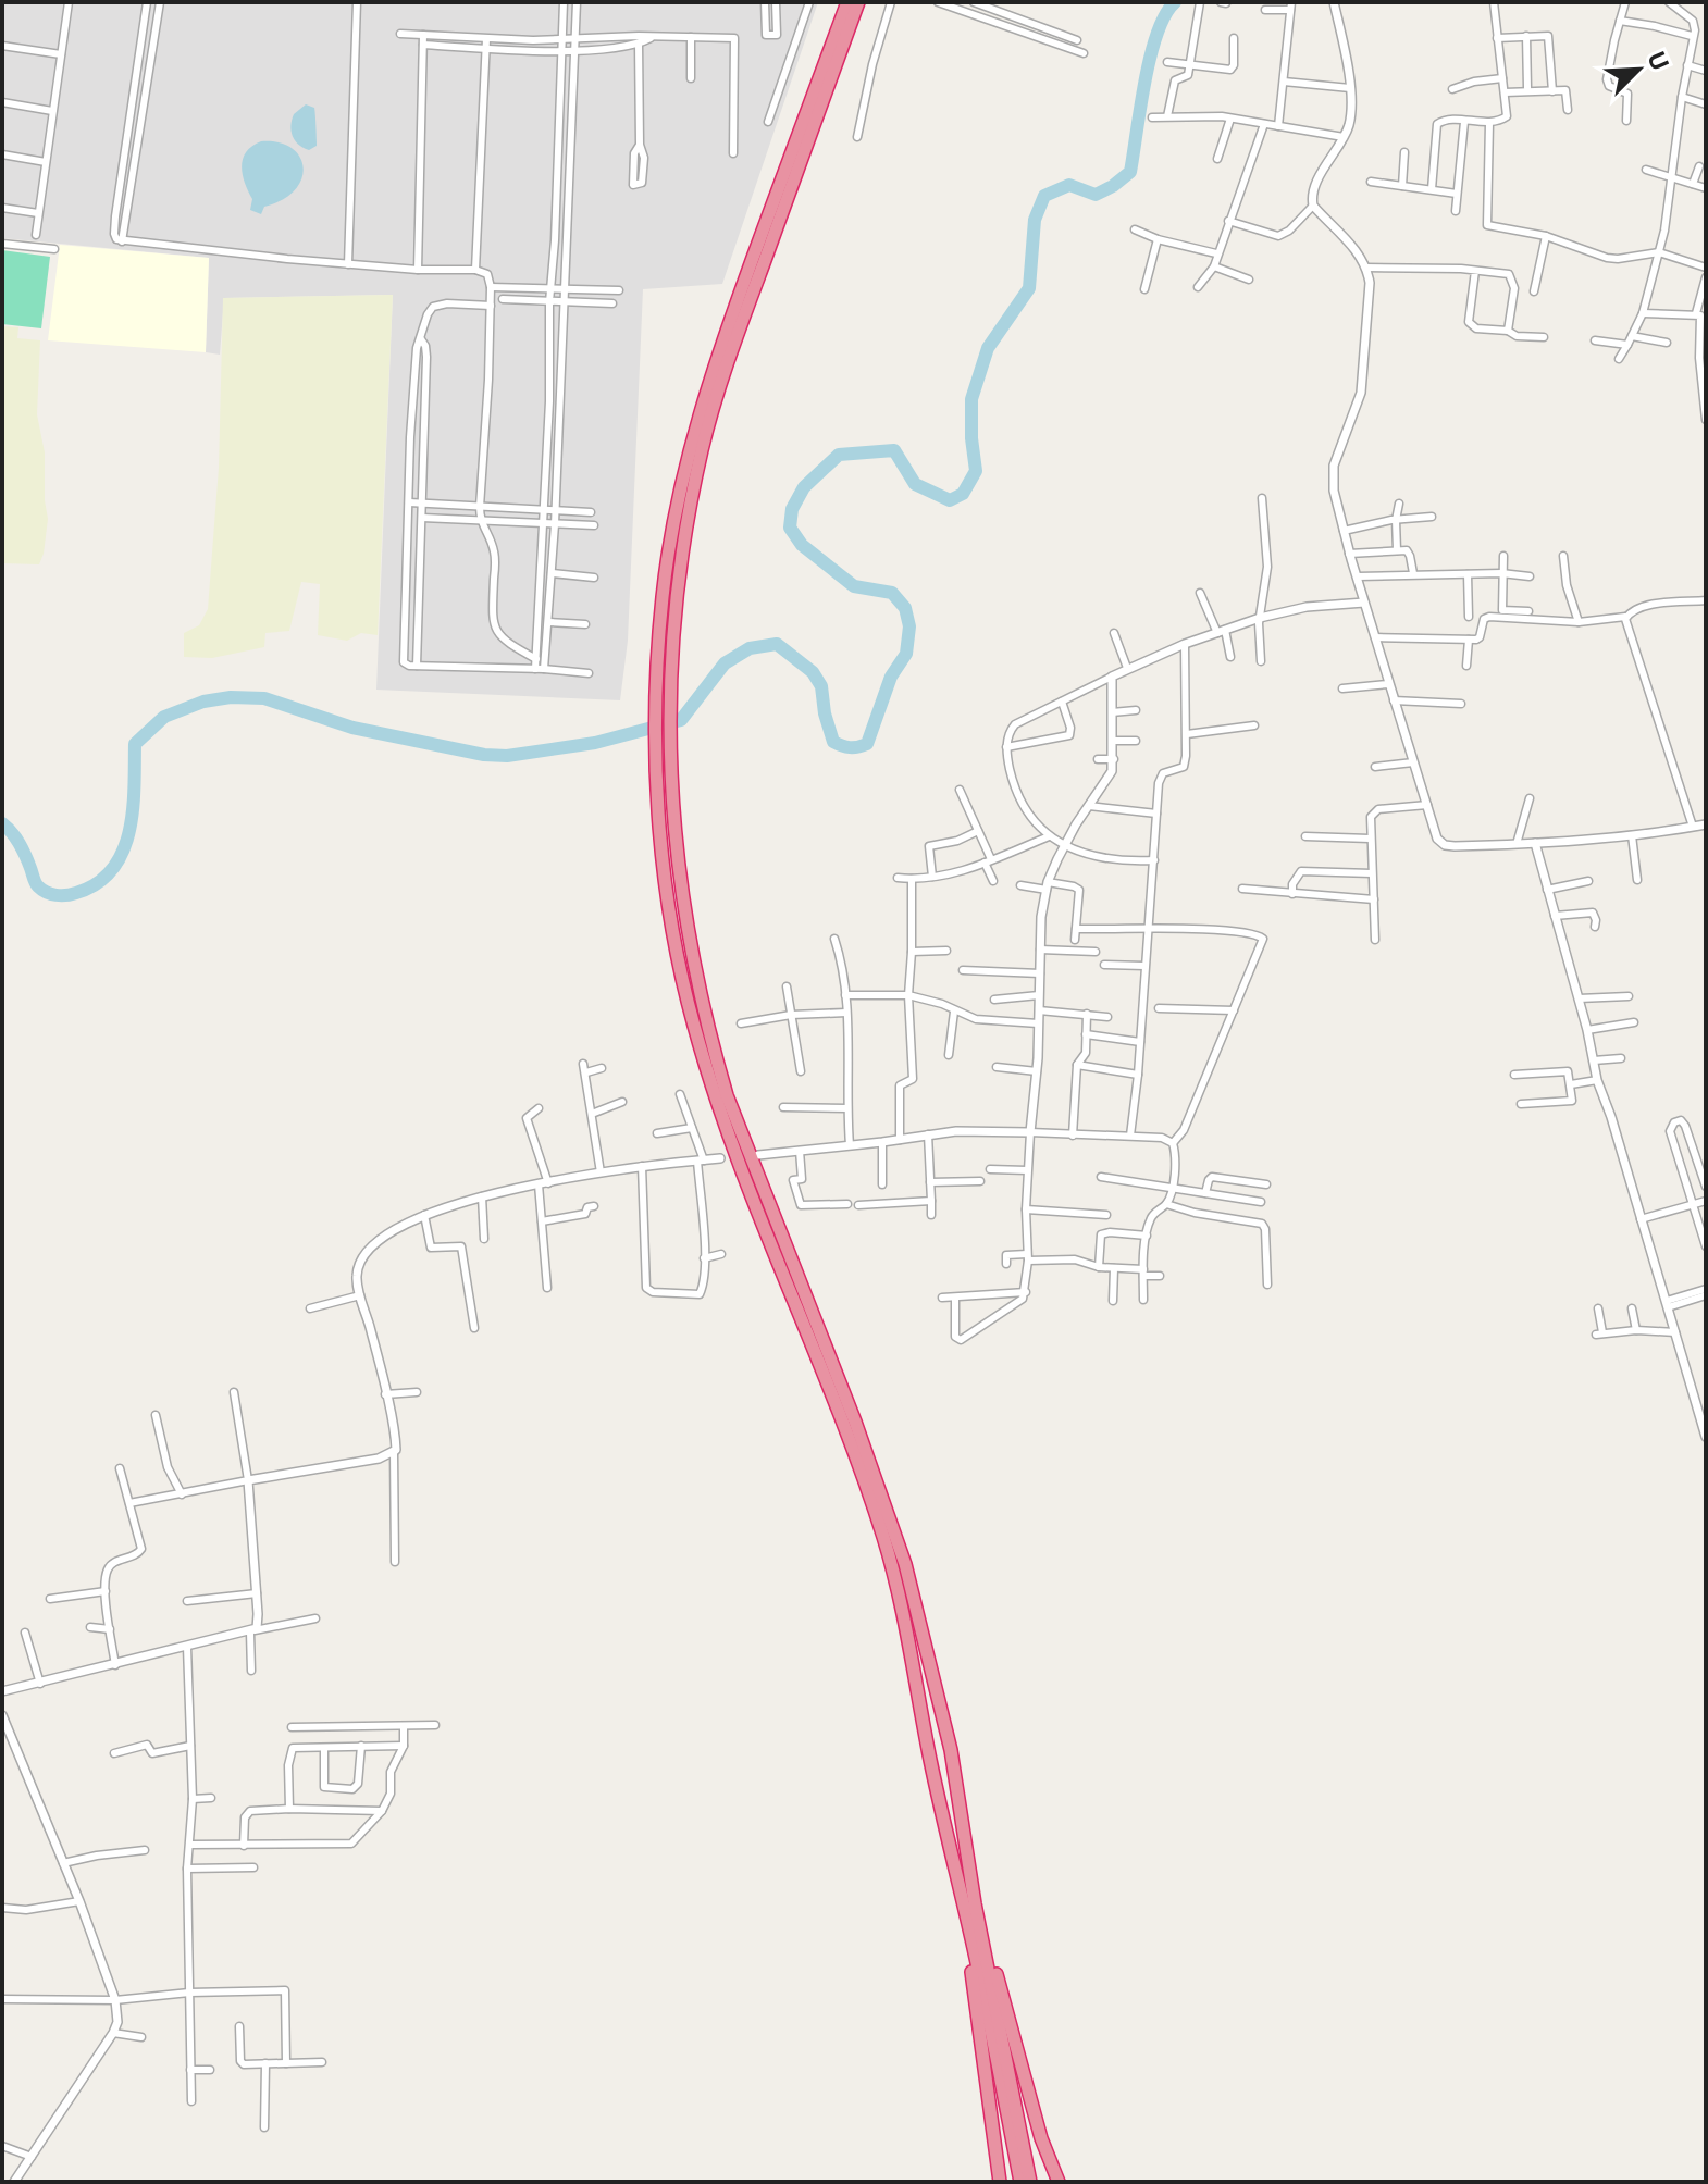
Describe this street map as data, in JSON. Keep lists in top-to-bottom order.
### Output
{
  "north": "top right"
}
